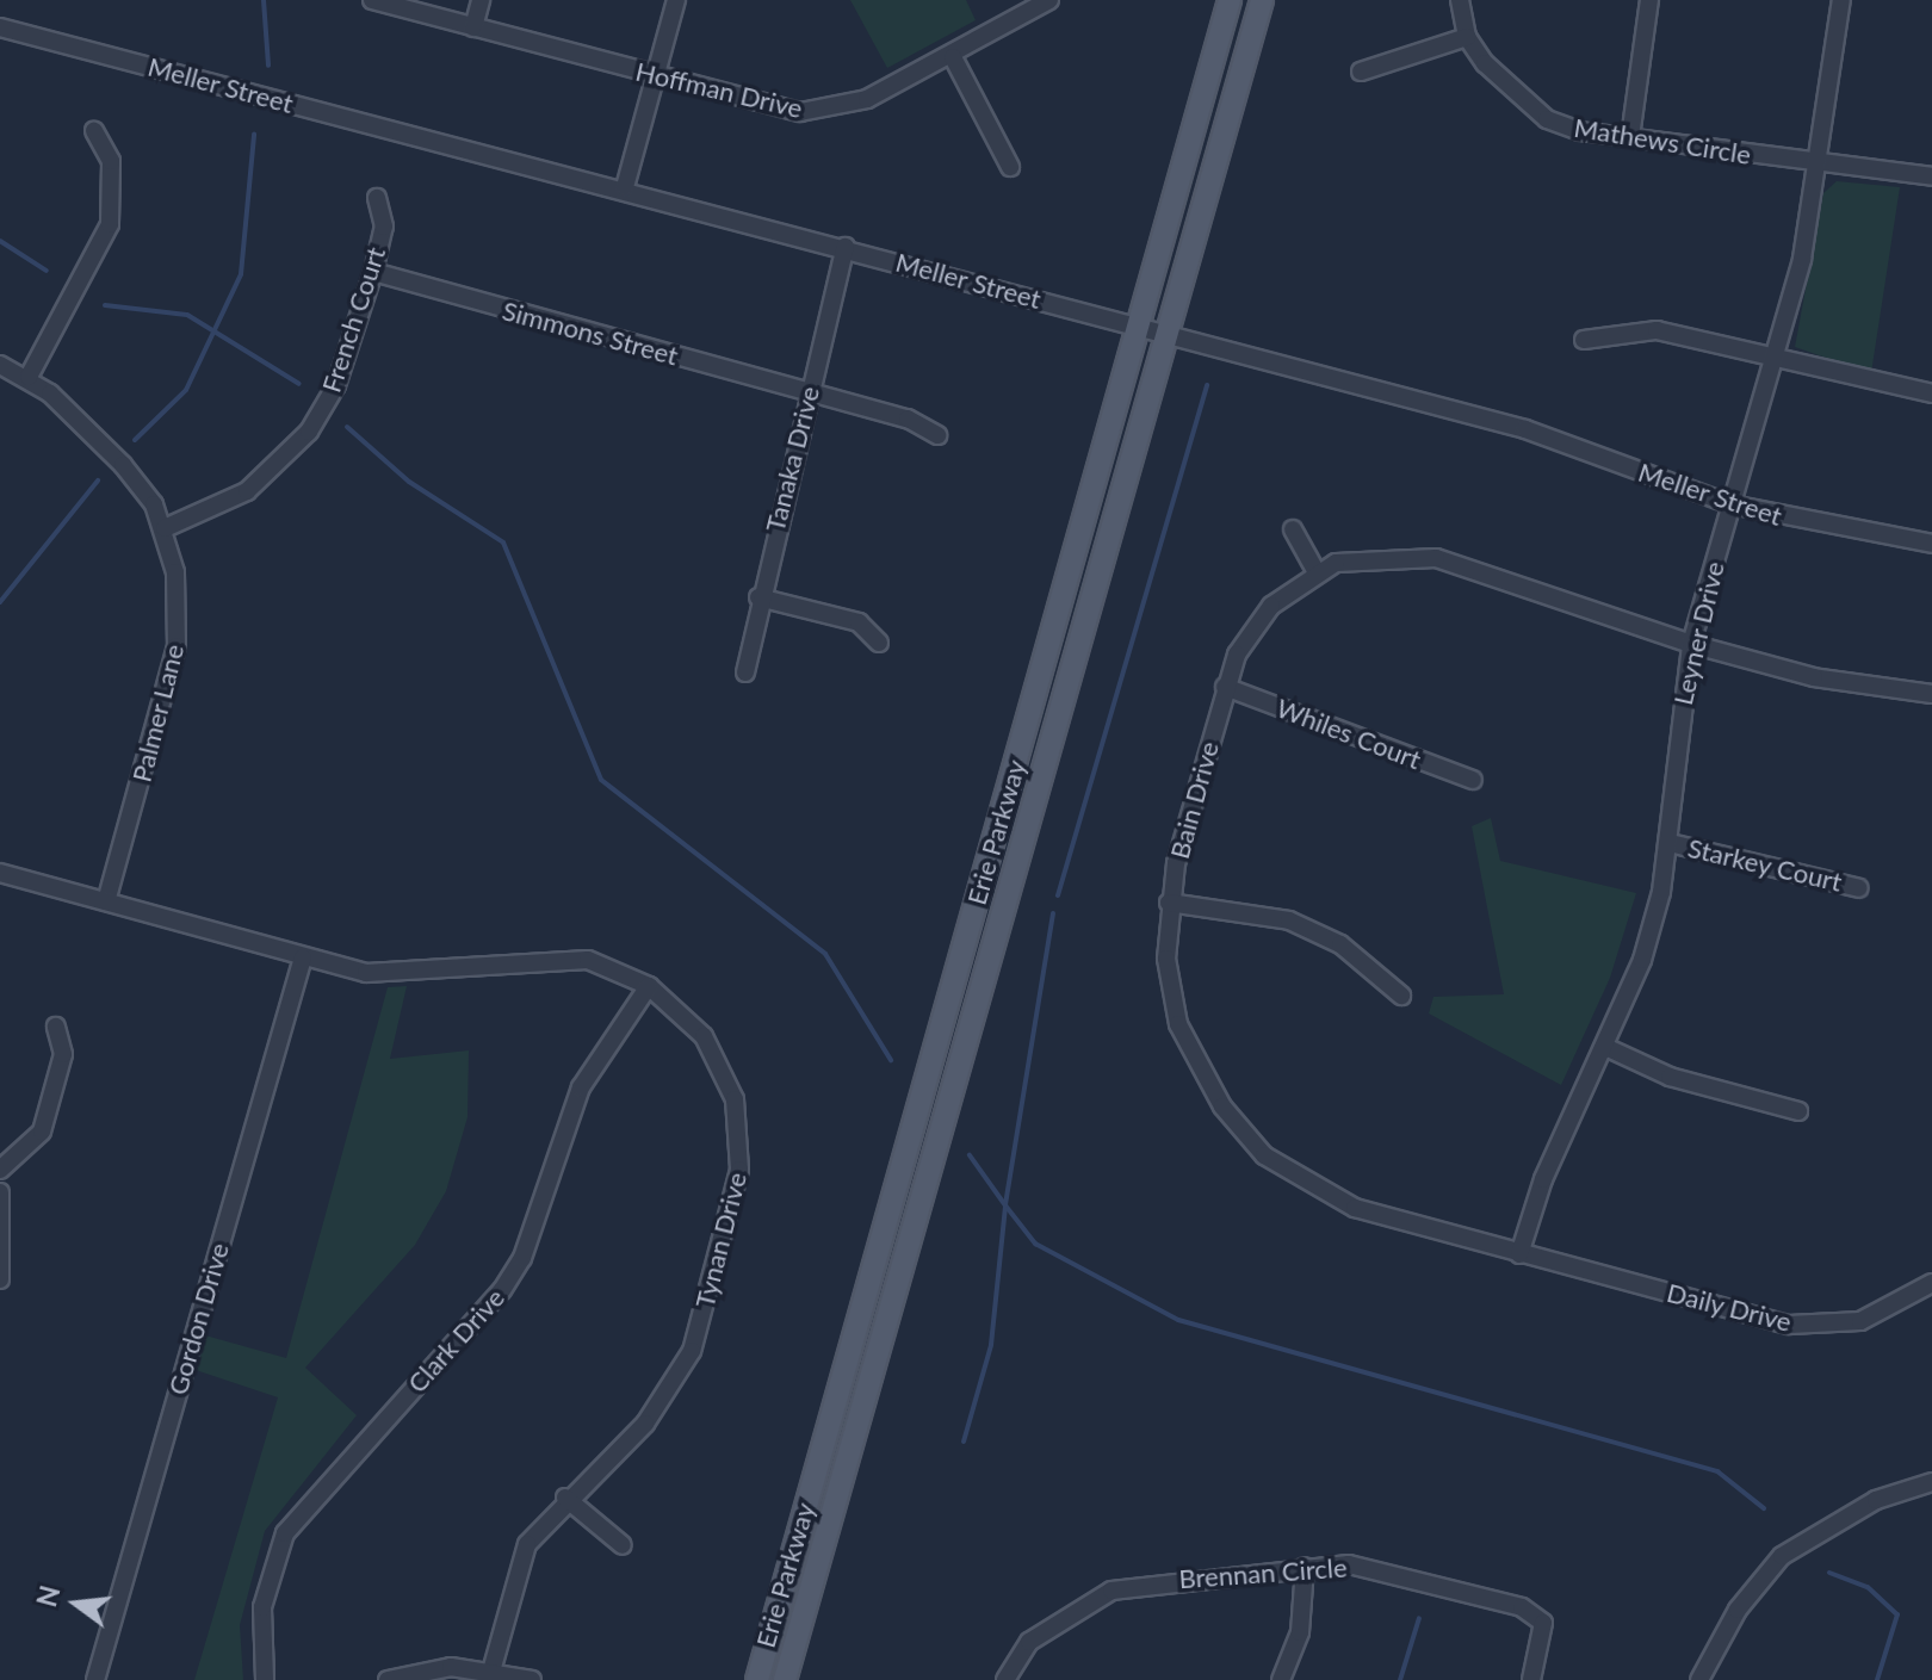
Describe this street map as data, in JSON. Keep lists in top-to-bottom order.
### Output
{
  "streets": {
    "main road": ["Erie Parkway"],
    "street": [
      "Meller Street",
      "Hoffman Drive",
      "Mathews Circle",
      "French Court",
      "Simmons Street",
      "Tanaka Drive",
      "Leyner Drive",
      "Palmer Lane",
      "Whiles Court",
      "Bain Drive",
      "Starkey Court",
      "Tynan Drive",
      "Daily Drive",
      "Gordon Drive",
      "Clark Drive",
      "Brennan Circle"
    ]
  },
  "crossings": [
    ["Meller Street", "Tanaka Drive"],
    ["Meller Street", "Leyner Drive"],
    ["Meller Street", "Erie Parkway"],
    ["Mathews Circle", "Leyner Drive"],
    ["French Court", "Simmons Street"],
    ["French Court", "Palmer Lane"],
    ["Simmons Street", "Tanaka Drive"],
    ["Leyner Drive", "Bain Drive"],
    ["Leyner Drive", "Starkey Court"],
    ["Leyner Drive", "Daily Drive"],
    ["Palmer Lane", "Tynan Drive"],
    ["Whiles Court", "Bain Drive"],
    ["Bain Drive", "Daily Drive"],
    ["Tynan Drive", "Gordon Drive"],
    ["Tynan Drive", "Clark Drive"]
  ],
  "north": "left"
}
